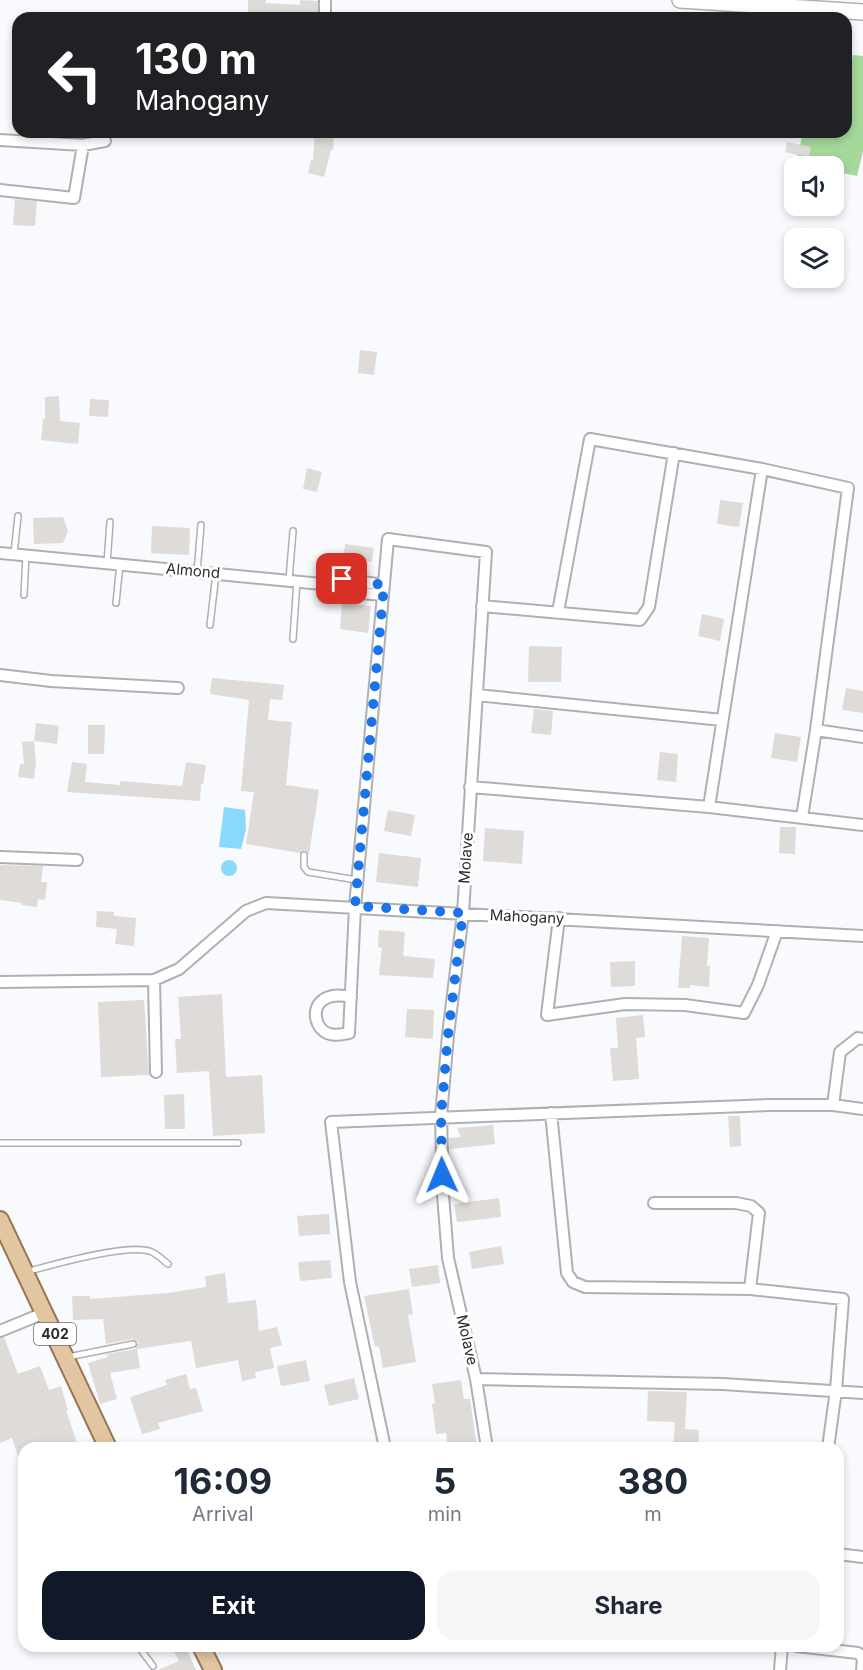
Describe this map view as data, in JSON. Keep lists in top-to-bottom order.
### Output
{
  "streets": {
    "main road": ["402"],
    "street": ["Almond", "Molave", "Mahogany"]
  },
  "crossings": [
    ["Almond", "Molave"],
    ["Molave", "Mahogany"]
  ],
  "page": {
    "turn": ["130 m", "Mahogany"],
    "eta": [
      "16:09",
      "Arrival",
      "5",
      "min",
      "380",
      "m"
    ],
    "buttons": ["Exit", "Share"]
  }
}
